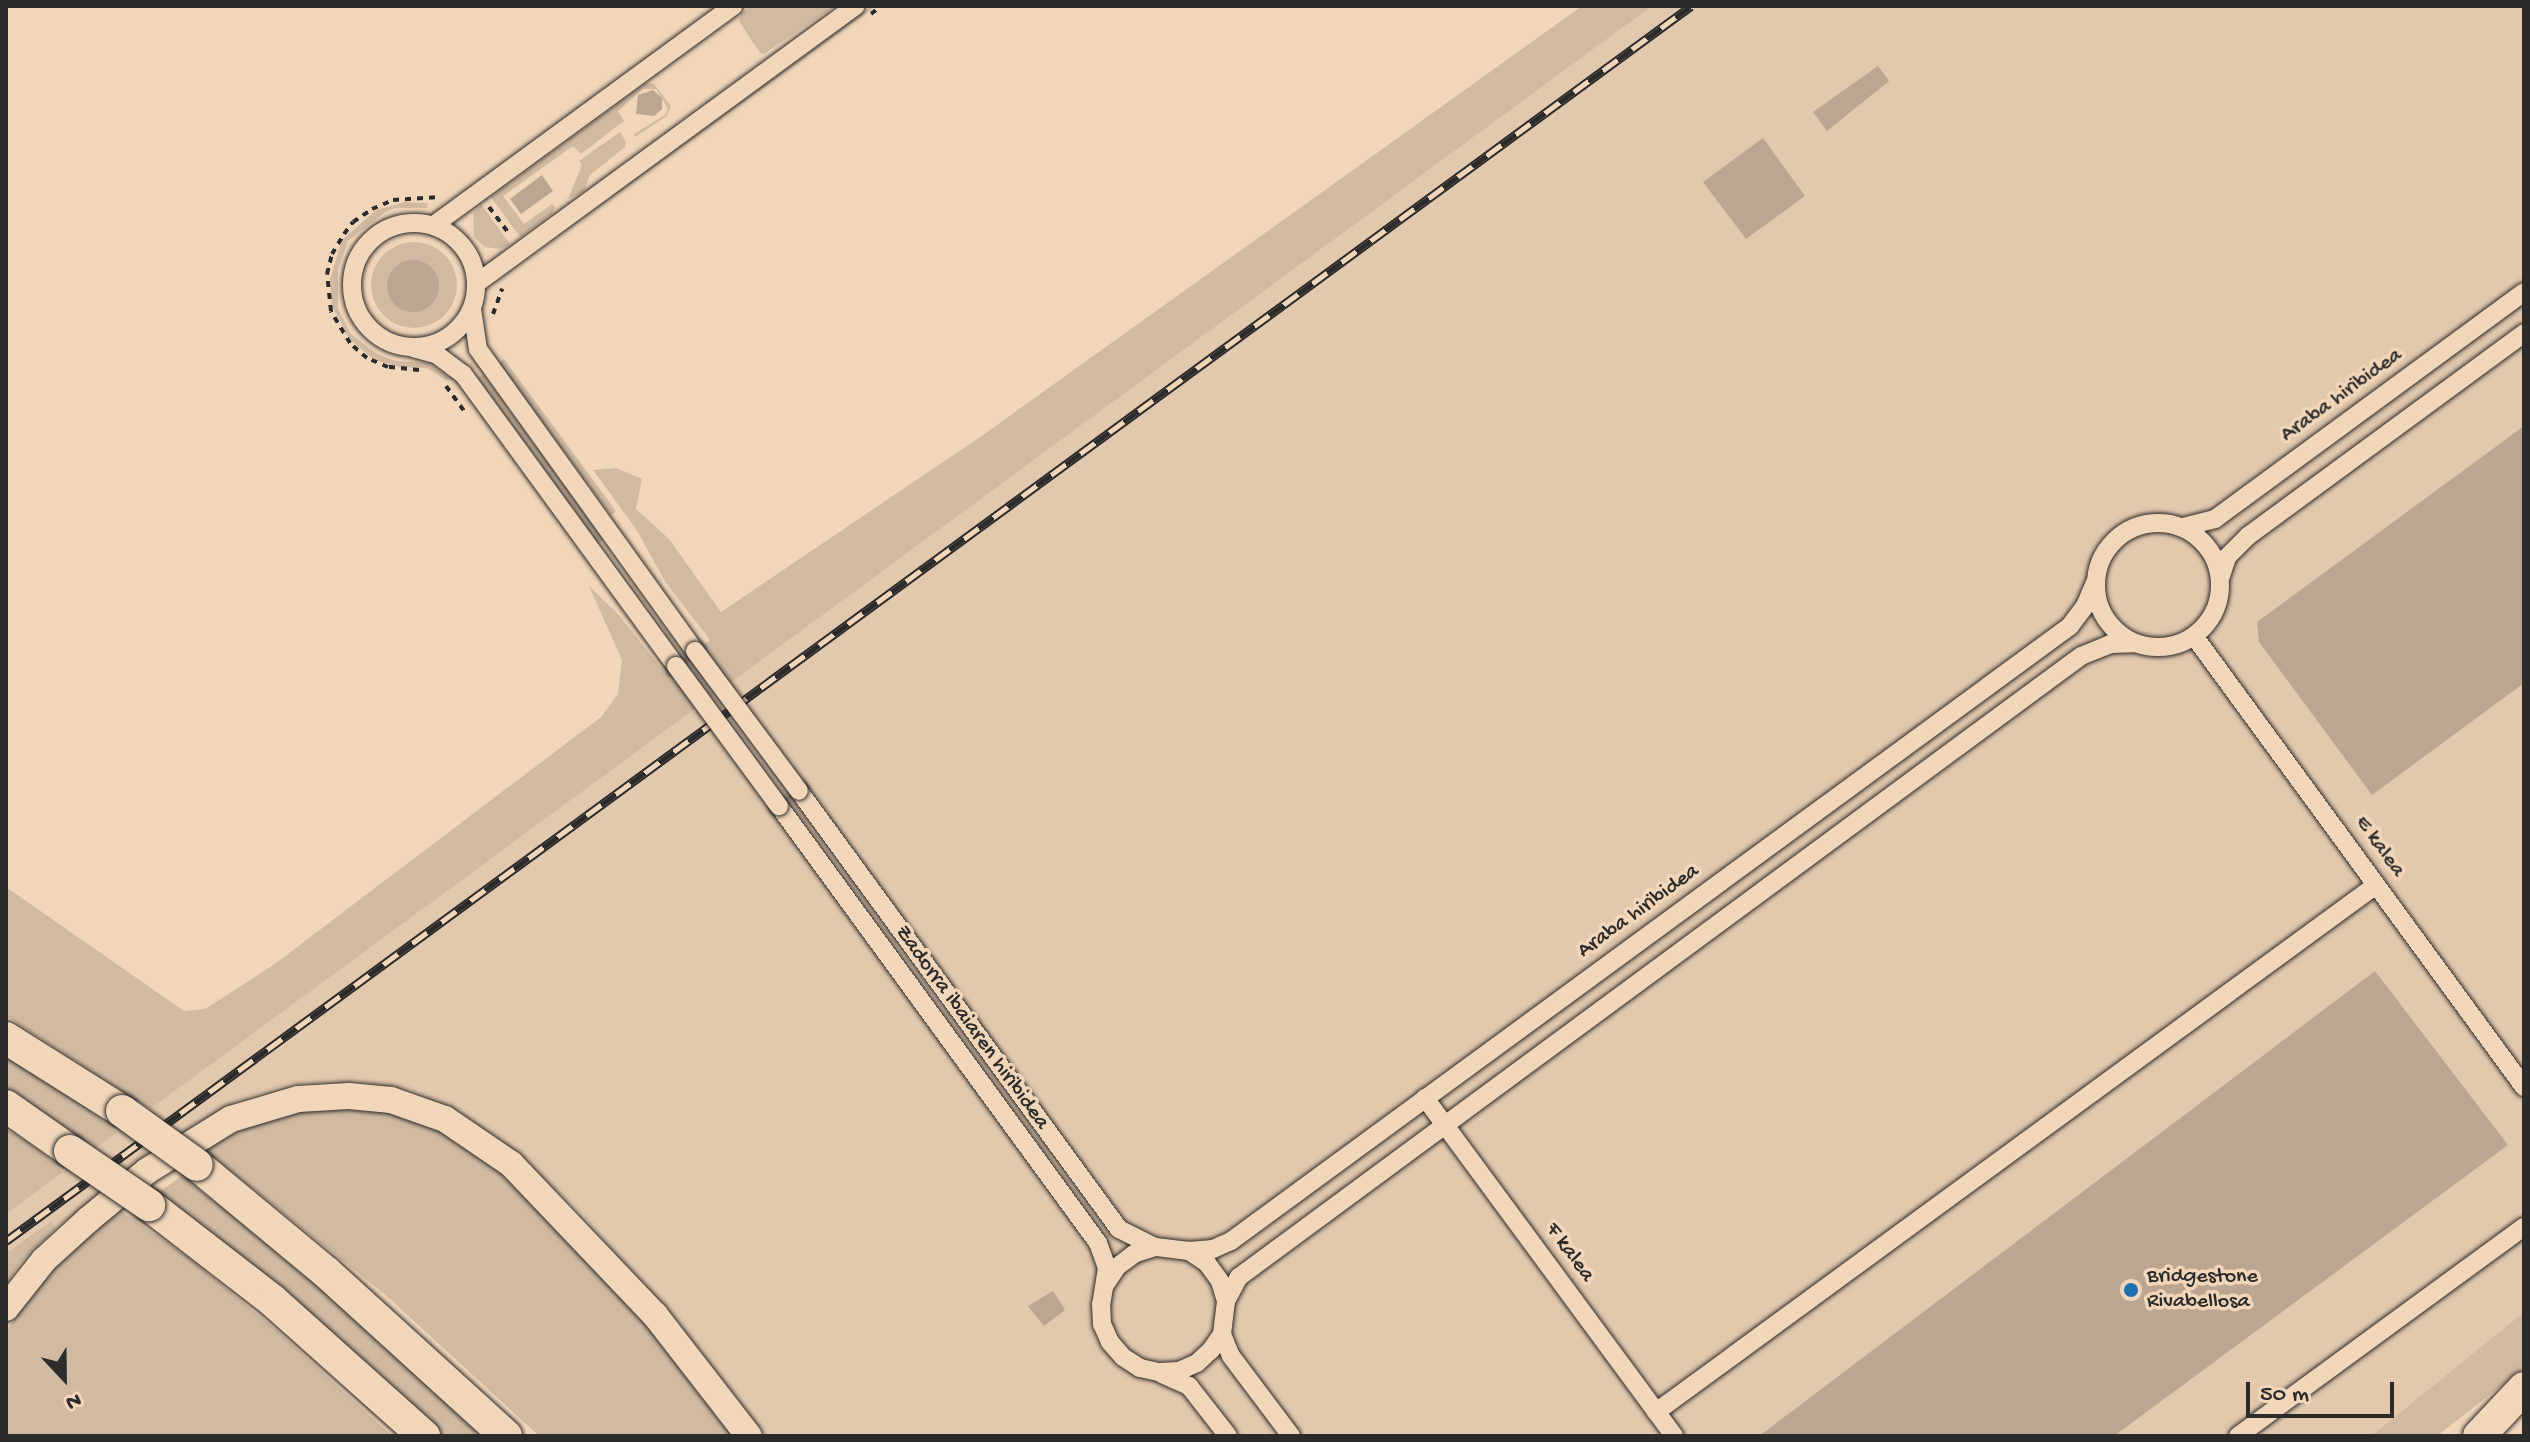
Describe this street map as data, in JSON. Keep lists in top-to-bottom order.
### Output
{
  "streets": {
    "street": [
      "Araba hiribidea",
      "E kalea",
      "Zadorra ibaiaren hiribidea",
      "F kalea"
    ]
  },
  "crossings": [
    ["Araba hiribidea", "E kalea"],
    ["Araba hiribidea", "Zadorra ibaiaren hiribidea"],
    ["Araba hiribidea", "F kalea"]
  ],
  "places": ["Bridgestone Rivabellosa"],
  "scale_bar": "50 m",
  "north": "bottom"
}
